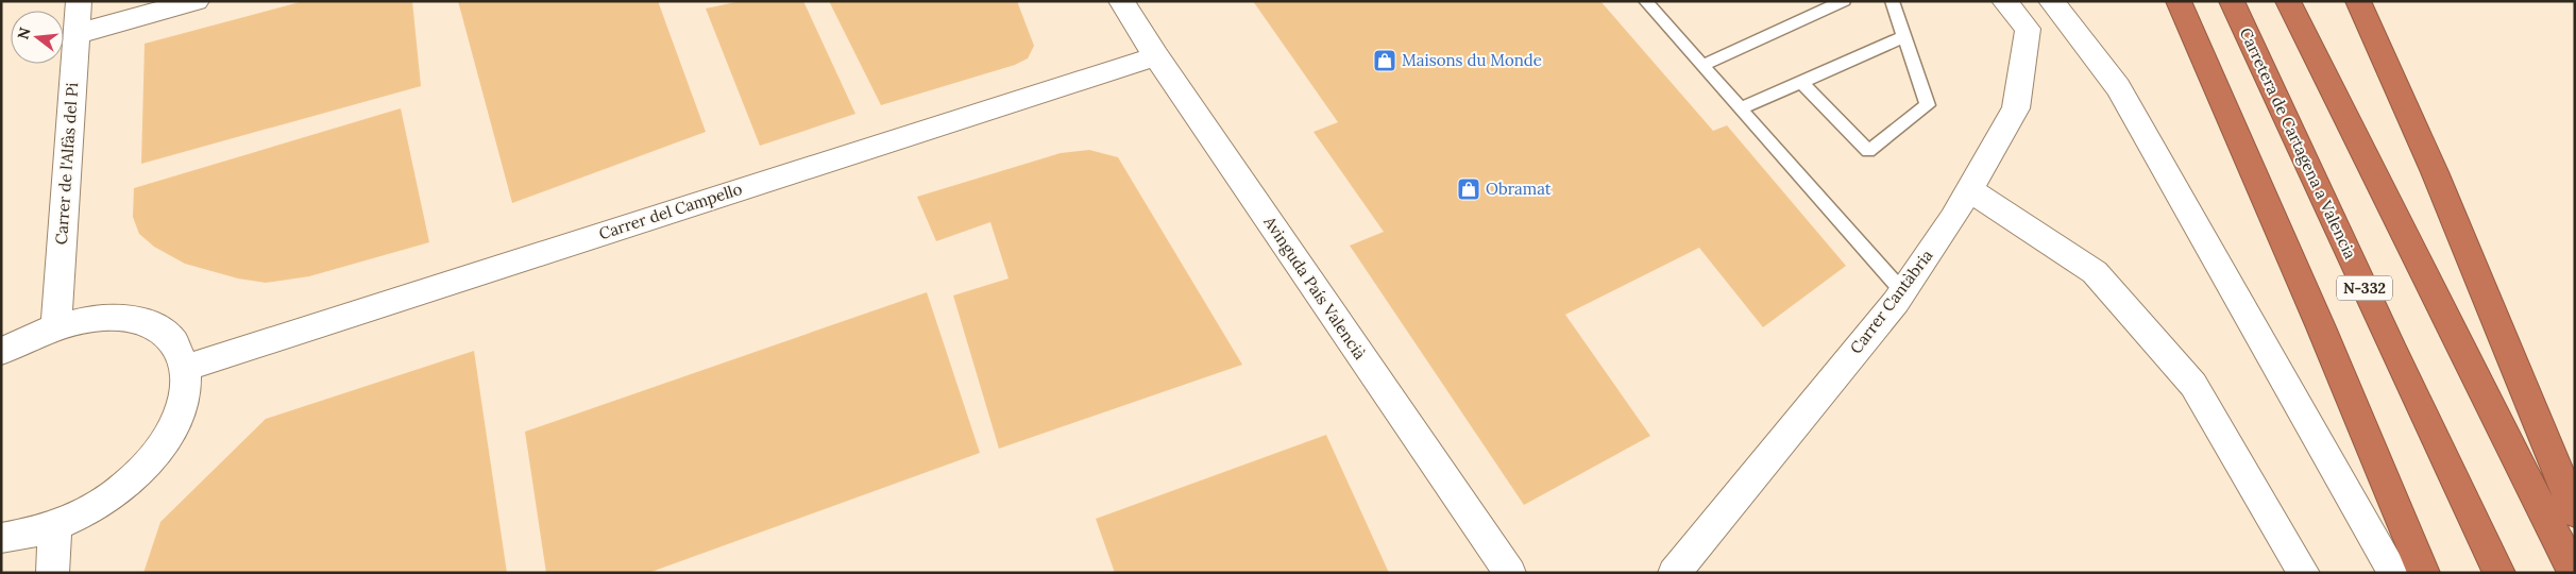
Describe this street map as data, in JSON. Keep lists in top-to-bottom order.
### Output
{
  "streets": {
    "highway": ["Carretera de Cartagena a Valencia", "N-332"],
    "street": [
      "Carrer de l'Alfàs del Pi",
      "Carrer del Campello",
      "Avinguda País Valencià",
      "Carrer Cantàbria"
    ]
  },
  "crossings": [
    ["Carrer del Campello", "Avinguda País Valencià"]
  ],
  "places": {
    "shop": ["Maisons du Monde", "Obramat"]
  },
  "north": "left"
}
